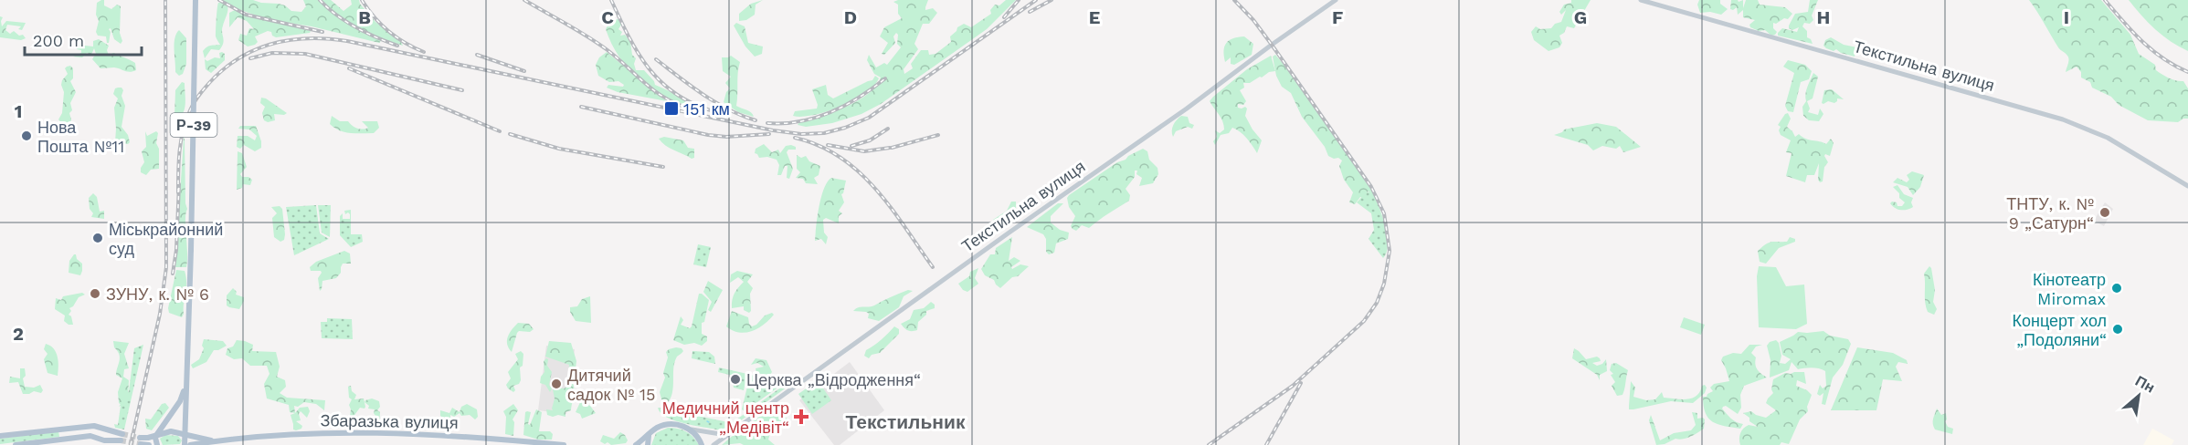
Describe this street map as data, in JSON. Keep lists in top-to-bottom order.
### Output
{
  "streets": {
    "main road": ["Р-39", "Збаразька вулиця"],
    "street": ["Текстильна вулиця"]
  },
  "crossings": [
    ["Р-39", "Збаразька вулиця"]
  ],
  "districts": ["Текстильник"],
  "places": {
    "transit": ["151 км"],
    "other": [
      "Нова Пошта №11",
      "ТНТУ, к. № 9 „Сатурн“",
      "Міськрайонний суд",
      "Кінотеатр Miromax",
      "ЗУНУ, к. № 6",
      "Концерт хол „Подоляни“",
      "Церква „Відродження“",
      "Дитячий садок № 15"
    ],
    "health": ["Медичний центр „Медівіт“"]
  },
  "scale_bar": "200 m",
  "north": "top right",
  "grid": {
    "columns": [
      "B",
      "C",
      "D",
      "E",
      "F",
      "G",
      "H",
      "I"
    ],
    "rows": ["1", "2"]
  }
}
